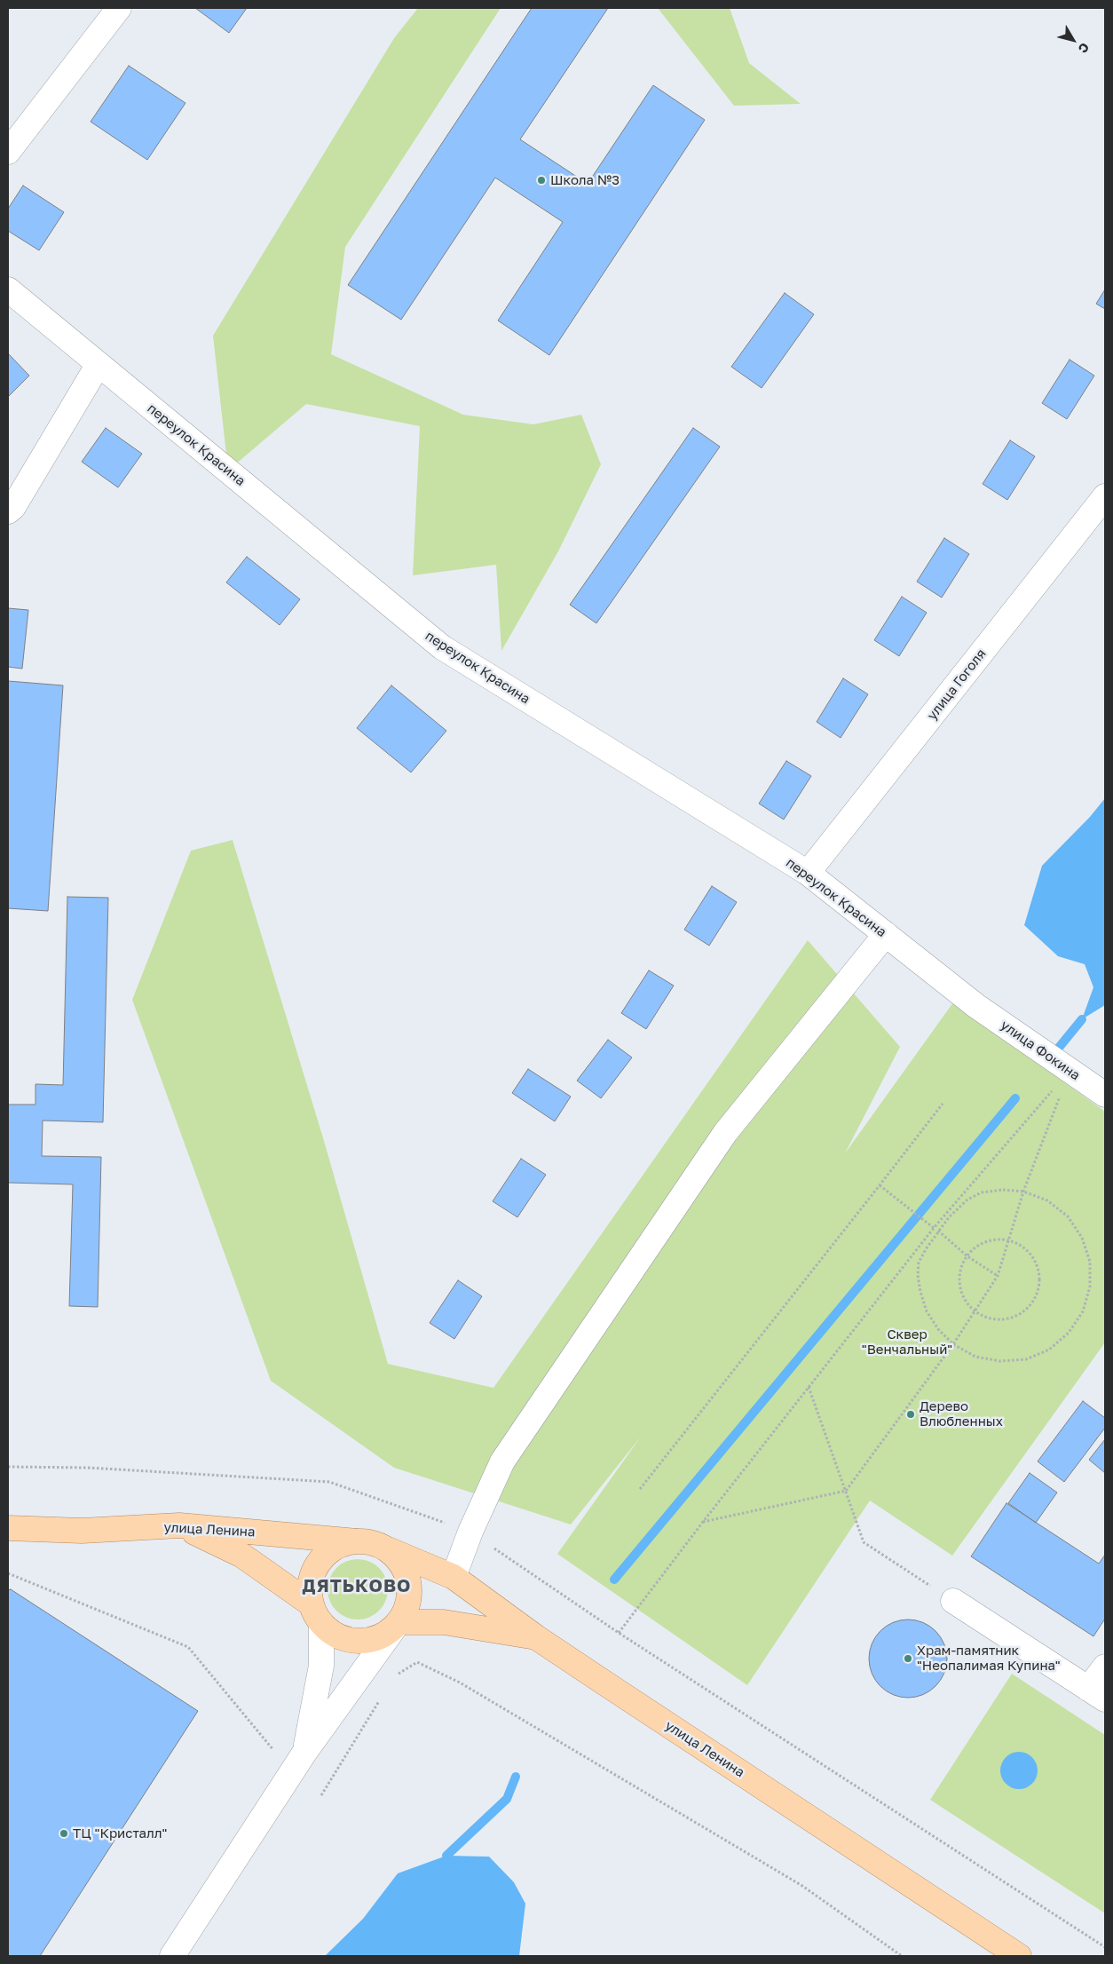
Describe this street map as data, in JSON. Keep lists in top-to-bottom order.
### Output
{
  "streets": {
    "main road": ["улица Ленина"],
    "street": ["переулок Красина", "улица Гоголя", "улица Фокина"]
  },
  "crossings": [
    ["переулок Красина", "улица Гоголя"],
    ["переулок Красина", "улица Фокина"]
  ],
  "districts": ["ДЯТЬКОВО"],
  "parks": ["Сквер \"Венчальный\""],
  "places": [
    "Школа №3",
    "Дерево Влюбленных",
    "Храм-памятник \"Неопалимая Купина\"",
    "ТЦ \"Кристалл\""
  ],
  "north": "bottom right"
}
